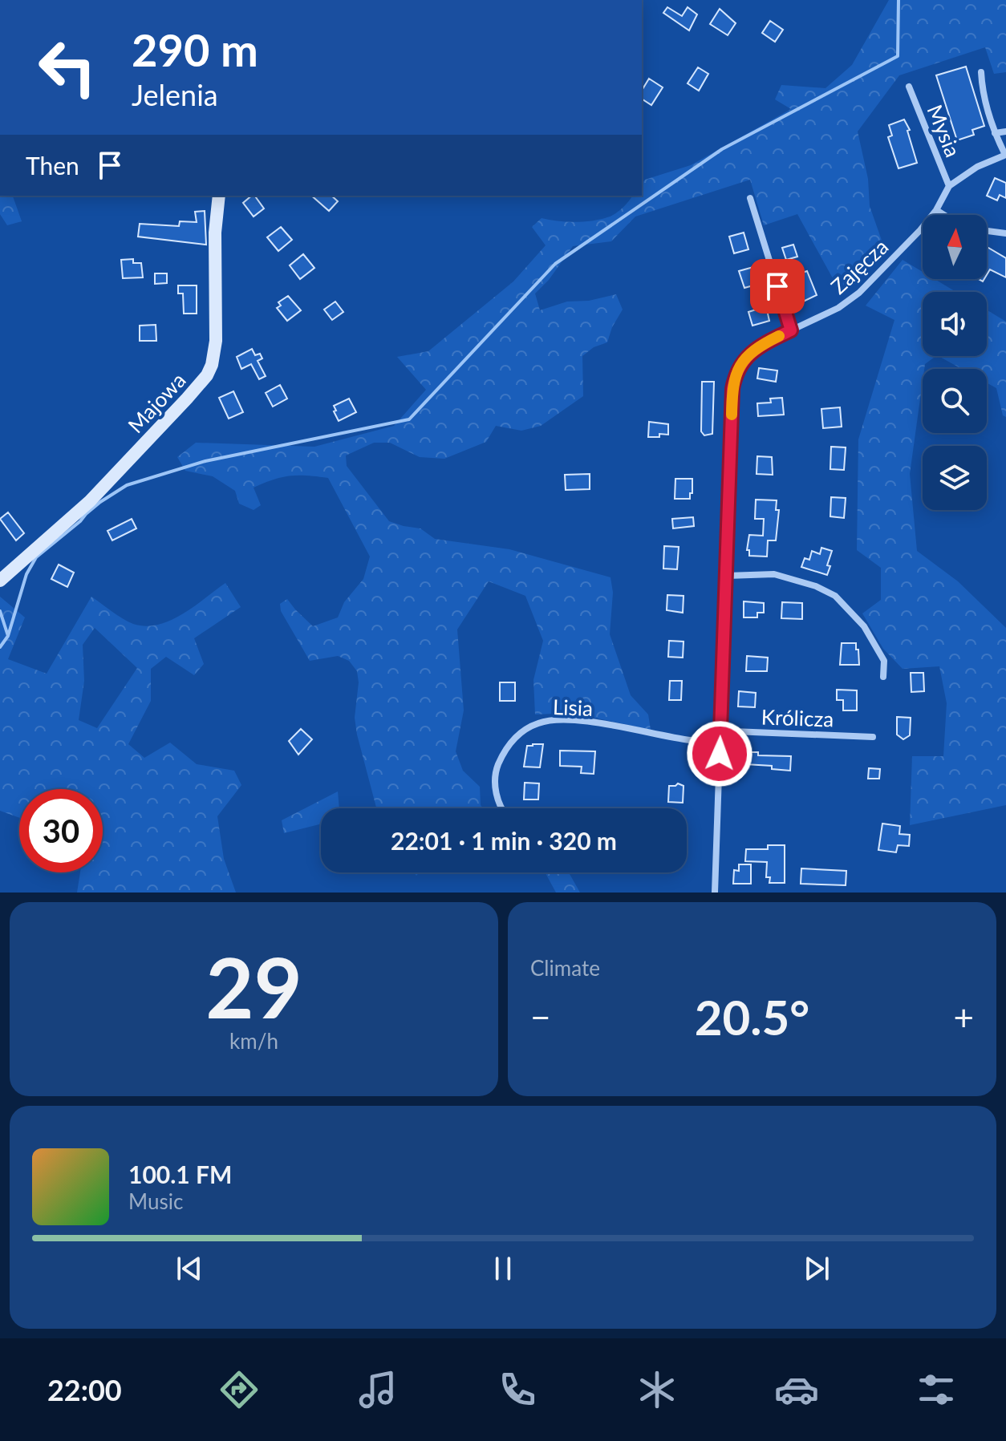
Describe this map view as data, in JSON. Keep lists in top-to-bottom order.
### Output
{
  "streets": {
    "street": [
      "Mysia",
      "Zajęcza",
      "Majowa",
      "Lisia",
      "Królicza"
    ]
  },
  "crossings": [
    ["Mysia", "Zajęcza"],
    ["Zajęcza", "Lisia"],
    ["Zajęcza", "Królicza"],
    ["Lisia", "Królicza"]
  ],
  "north": "top",
  "page": {
    "turn": ["290 m", "Jelenia"],
    "then": "Then",
    "limit": "30",
    "trip": "22:01 · 1 min · 320 m",
    "tile": [
      ["29", "km/h"],
      "Climate"
    ],
    "heat": ["−", "20.5°", "+"],
    "song": ["100.1 FM", "Music"],
    "tabs": "22:00"
  }
}
